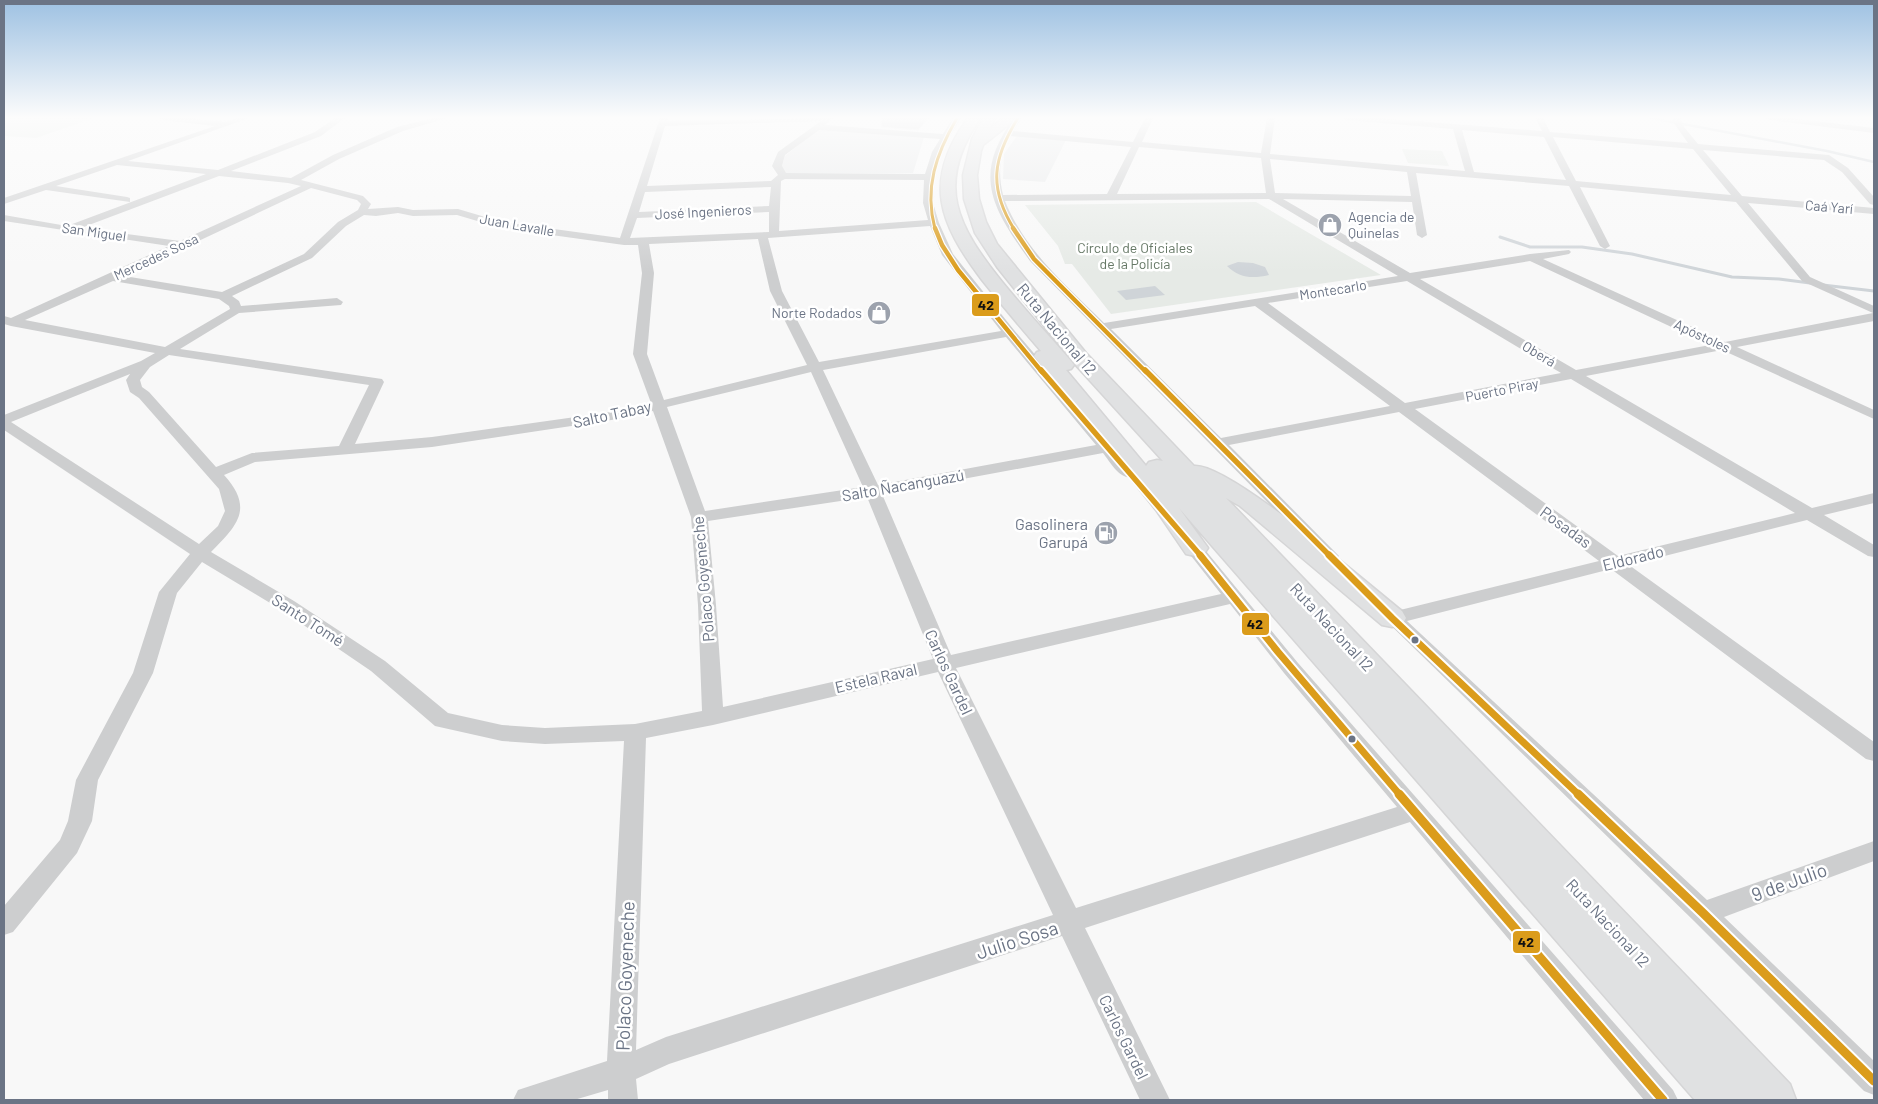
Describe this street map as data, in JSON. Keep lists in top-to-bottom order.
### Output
{
  "streets": {
    "highway": ["Ruta Nacional 12"],
    "street": [
      "Caá Yarí",
      "José Ingenieros",
      "Juan Lavalle",
      "San Miguel",
      "Mercedes Sosa",
      "Montecarlo",
      "Apóstoles",
      "Oberá",
      "Puerto Piray",
      "Salto Tabay",
      "Salto Ñacanguazú",
      "Posadas",
      "Eldorado",
      "Polaco Goyeneche",
      "Santo Tomé",
      "Carlos Gardel",
      "Estela Raval",
      "9 de Julio",
      "Julio Sosa"
    ]
  },
  "crossings": [
    ["José Ingenieros", "Carlos Gardel"],
    ["Juan Lavalle", "Polaco Goyeneche"],
    ["Juan Lavalle", "Carlos Gardel"],
    ["San Miguel", "Mercedes Sosa"],
    ["Montecarlo", "Apóstoles"],
    ["Montecarlo", "Oberá"],
    ["Montecarlo", "Posadas"],
    ["Ruta Nacional 12", "Salto Tabay"],
    ["Apóstoles", "Puerto Piray"],
    ["Oberá", "Puerto Piray"],
    ["Oberá", "Eldorado"],
    ["Puerto Piray", "Posadas"],
    ["Salto Tabay", "Polaco Goyeneche"],
    ["Salto Tabay", "Carlos Gardel"],
    ["Salto Ñacanguazú", "Polaco Goyeneche"],
    ["Salto Ñacanguazú", "Carlos Gardel"],
    ["Posadas", "Eldorado"],
    ["Polaco Goyeneche", "Santo Tomé"],
    ["Polaco Goyeneche", "Estela Raval"],
    ["Polaco Goyeneche", "Julio Sosa"],
    ["Santo Tomé", "Estela Raval"],
    ["Carlos Gardel", "Estela Raval"],
    ["Carlos Gardel", "Julio Sosa"]
  ],
  "parks": ["Círculo de Oficiales de la Policía"],
  "places": {
    "shop": ["Agencia de Quinelas", "Norte Rodados"],
    "fuel station": ["Gasolinera Garupá"]
  },
  "lines": ["transit line 42"]
}
